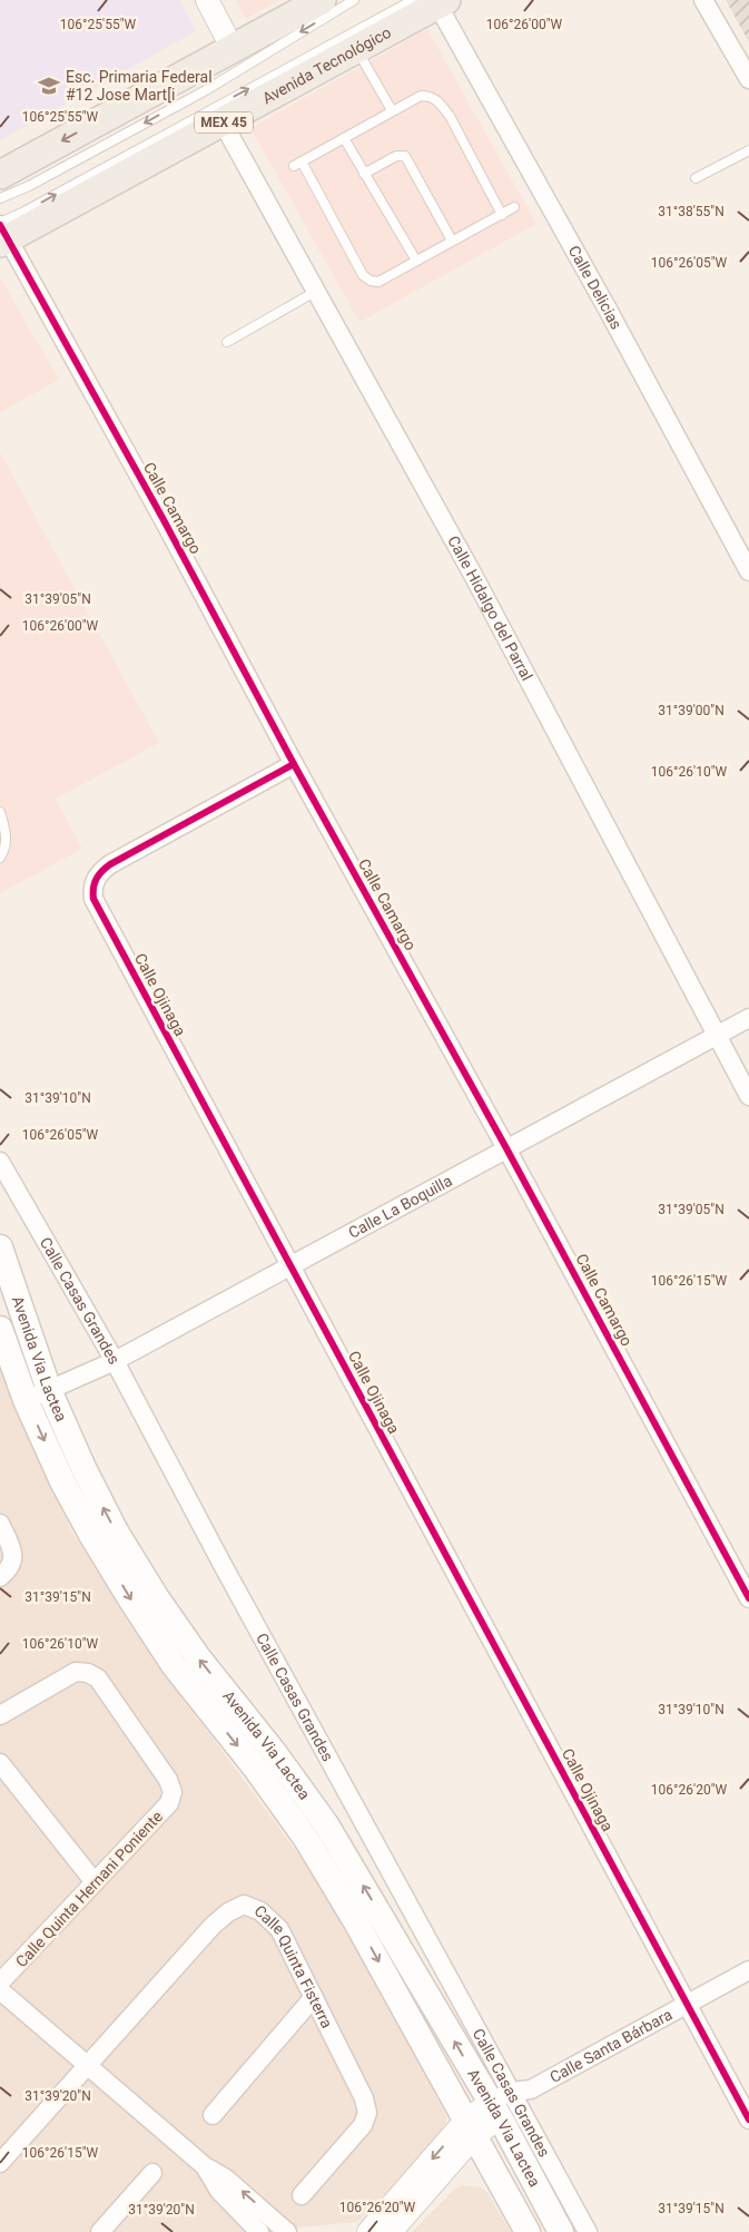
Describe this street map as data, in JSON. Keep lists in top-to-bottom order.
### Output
{
  "streets": {
    "main road": ["Avenida Tecnológico", "MEX 45", "Avenida Via Lactea"],
    "street": [
      "Calle Delicias",
      "Calle Camargo",
      "Calle Hidalgo del Parral",
      "Calle Ojinaga",
      "Calle La Boquilla",
      "Calle Casas Grandes",
      "Calle Quinta Hernani Poniente",
      "Calle Quinta Fisterra",
      "Calle Santa Bárbara"
    ]
  },
  "crossings": [
    ["Avenida Tecnológico", "Calle Delicias"],
    ["Avenida Tecnológico", "Calle Camargo"],
    ["Avenida Tecnológico", "Calle Hidalgo del Parral"],
    ["Calle Camargo", "Calle Ojinaga"],
    ["Calle Camargo", "Calle La Boquilla"],
    ["Calle Hidalgo del Parral", "Calle La Boquilla"],
    ["Calle Ojinaga", "Calle La Boquilla"],
    ["Calle Ojinaga", "Calle Santa Bárbara"],
    ["Calle La Boquilla", "Calle Casas Grandes"],
    ["Calle La Boquilla", "Avenida Via Lactea"],
    ["Calle Casas Grandes", "Avenida Via Lactea"],
    ["Calle Casas Grandes", "Calle Santa Bárbara"],
    ["Avenida Via Lactea", "Calle Santa Bárbara"]
  ],
  "places": {
    "school or university": ["Esc. Primaria Federal #12 Jose Mart[i"]
  },
  "coordinates": [
    "106°25'55\"W",
    "106°26'00\"W",
    "31°38'55\"N",
    "106°26'05\"W",
    "31°39'05\"N",
    "31°39'00\"N",
    "106°26'10\"W",
    "31°39'10\"N",
    "106°26'15\"W",
    "31°39'15\"N",
    "106°26'20\"W",
    "31°39'20\"N"
  ]
}
